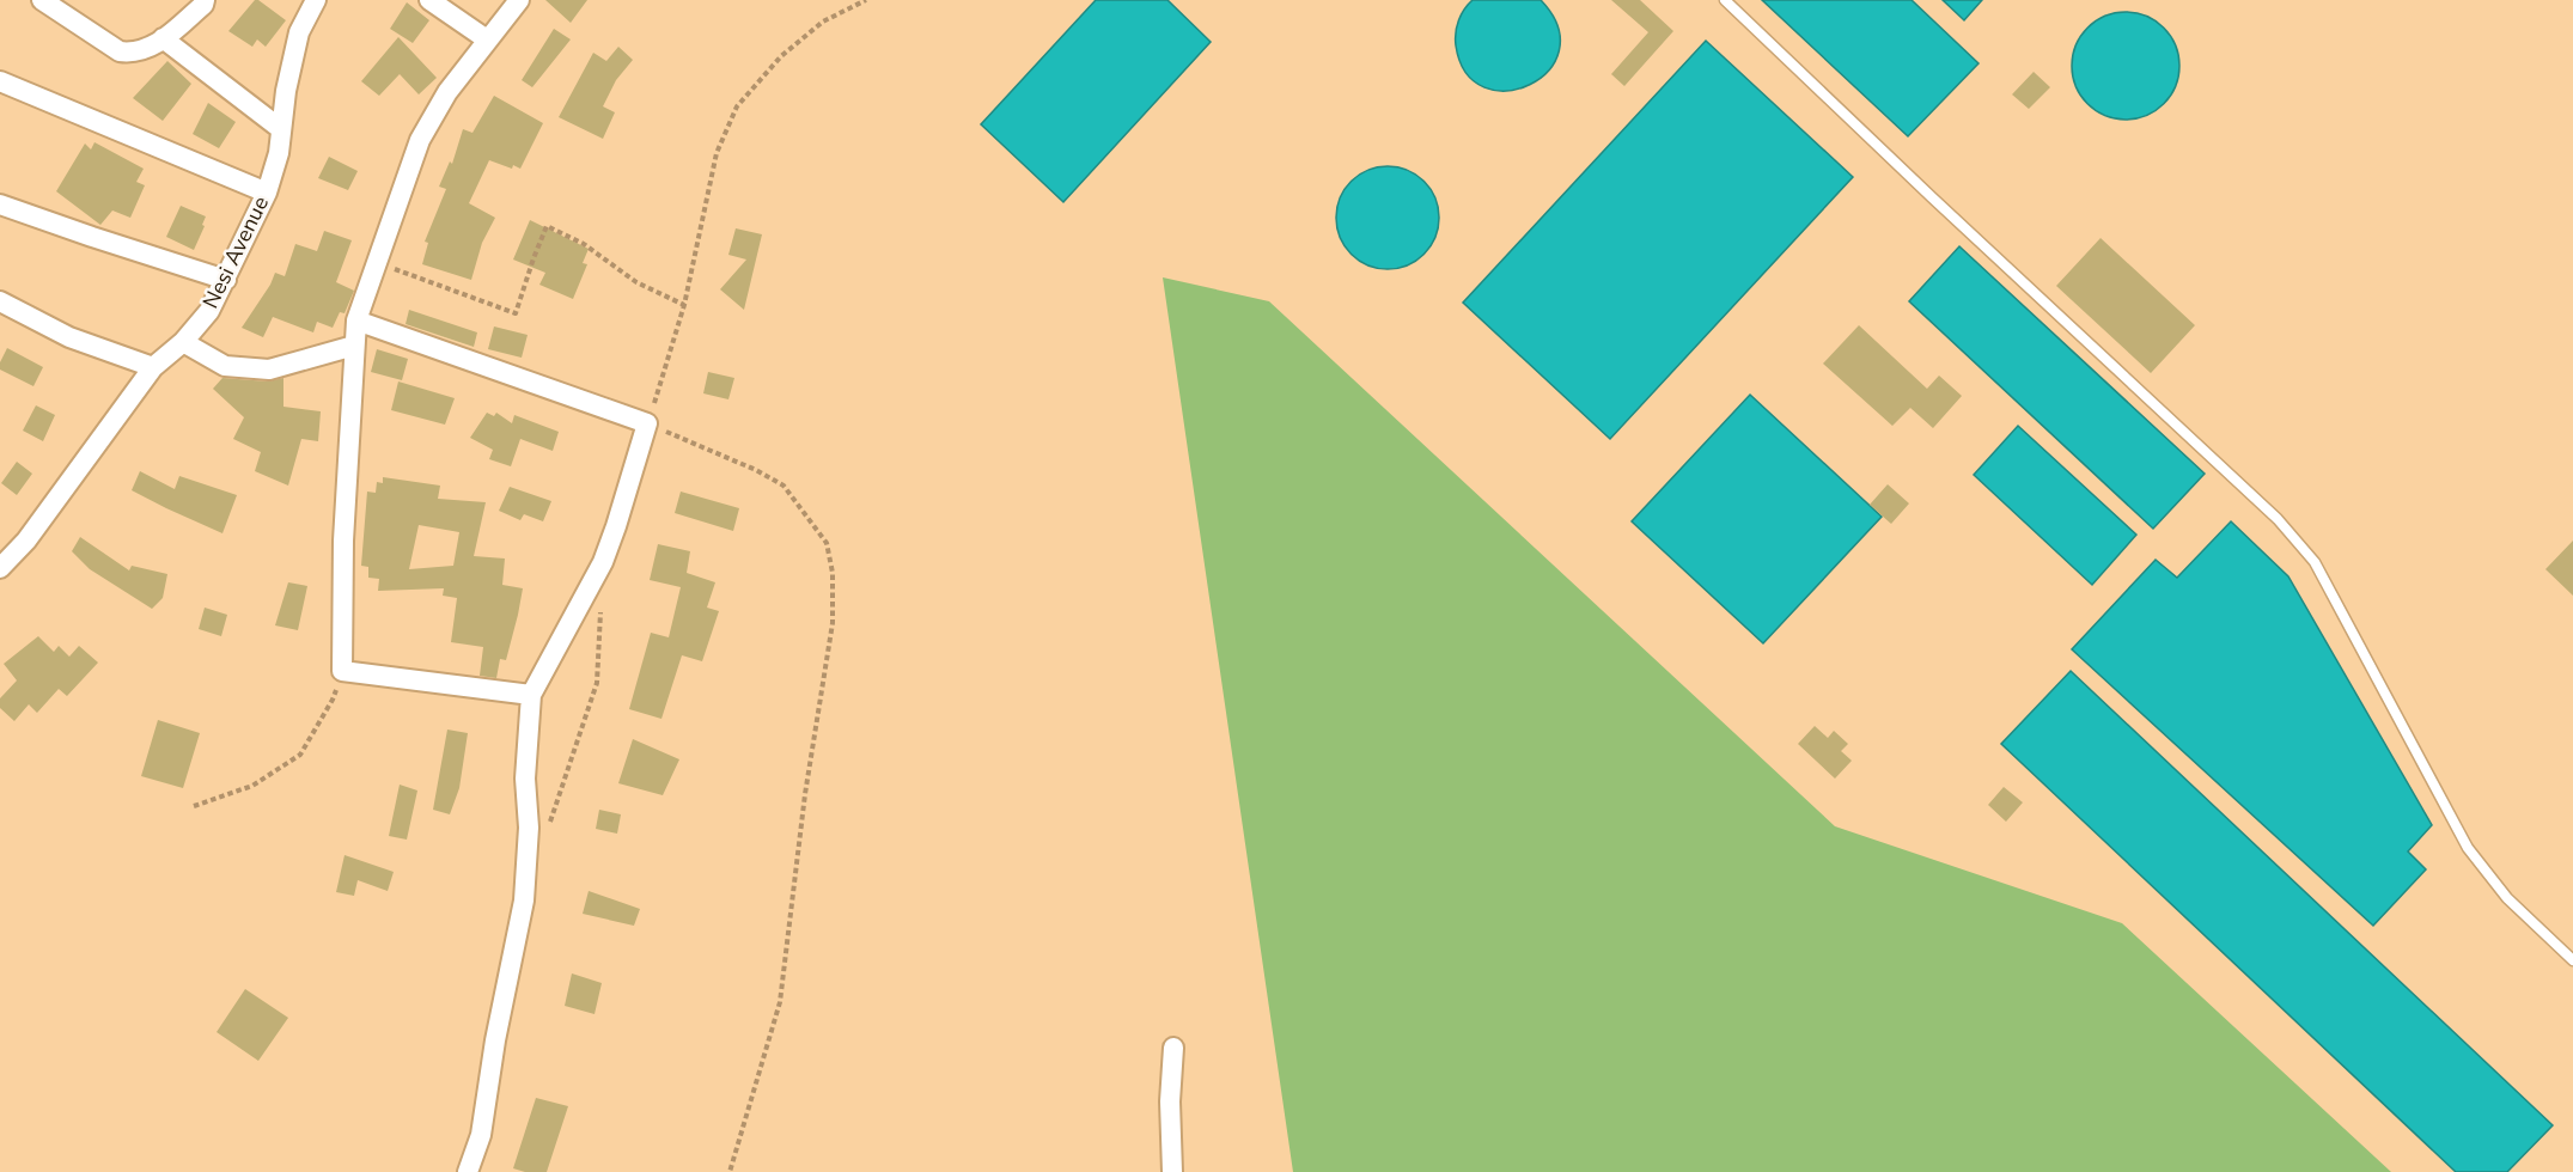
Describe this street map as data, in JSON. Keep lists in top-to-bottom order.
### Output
{
  "streets": {
    "street": ["Nesi Avenue"]
  }
}
